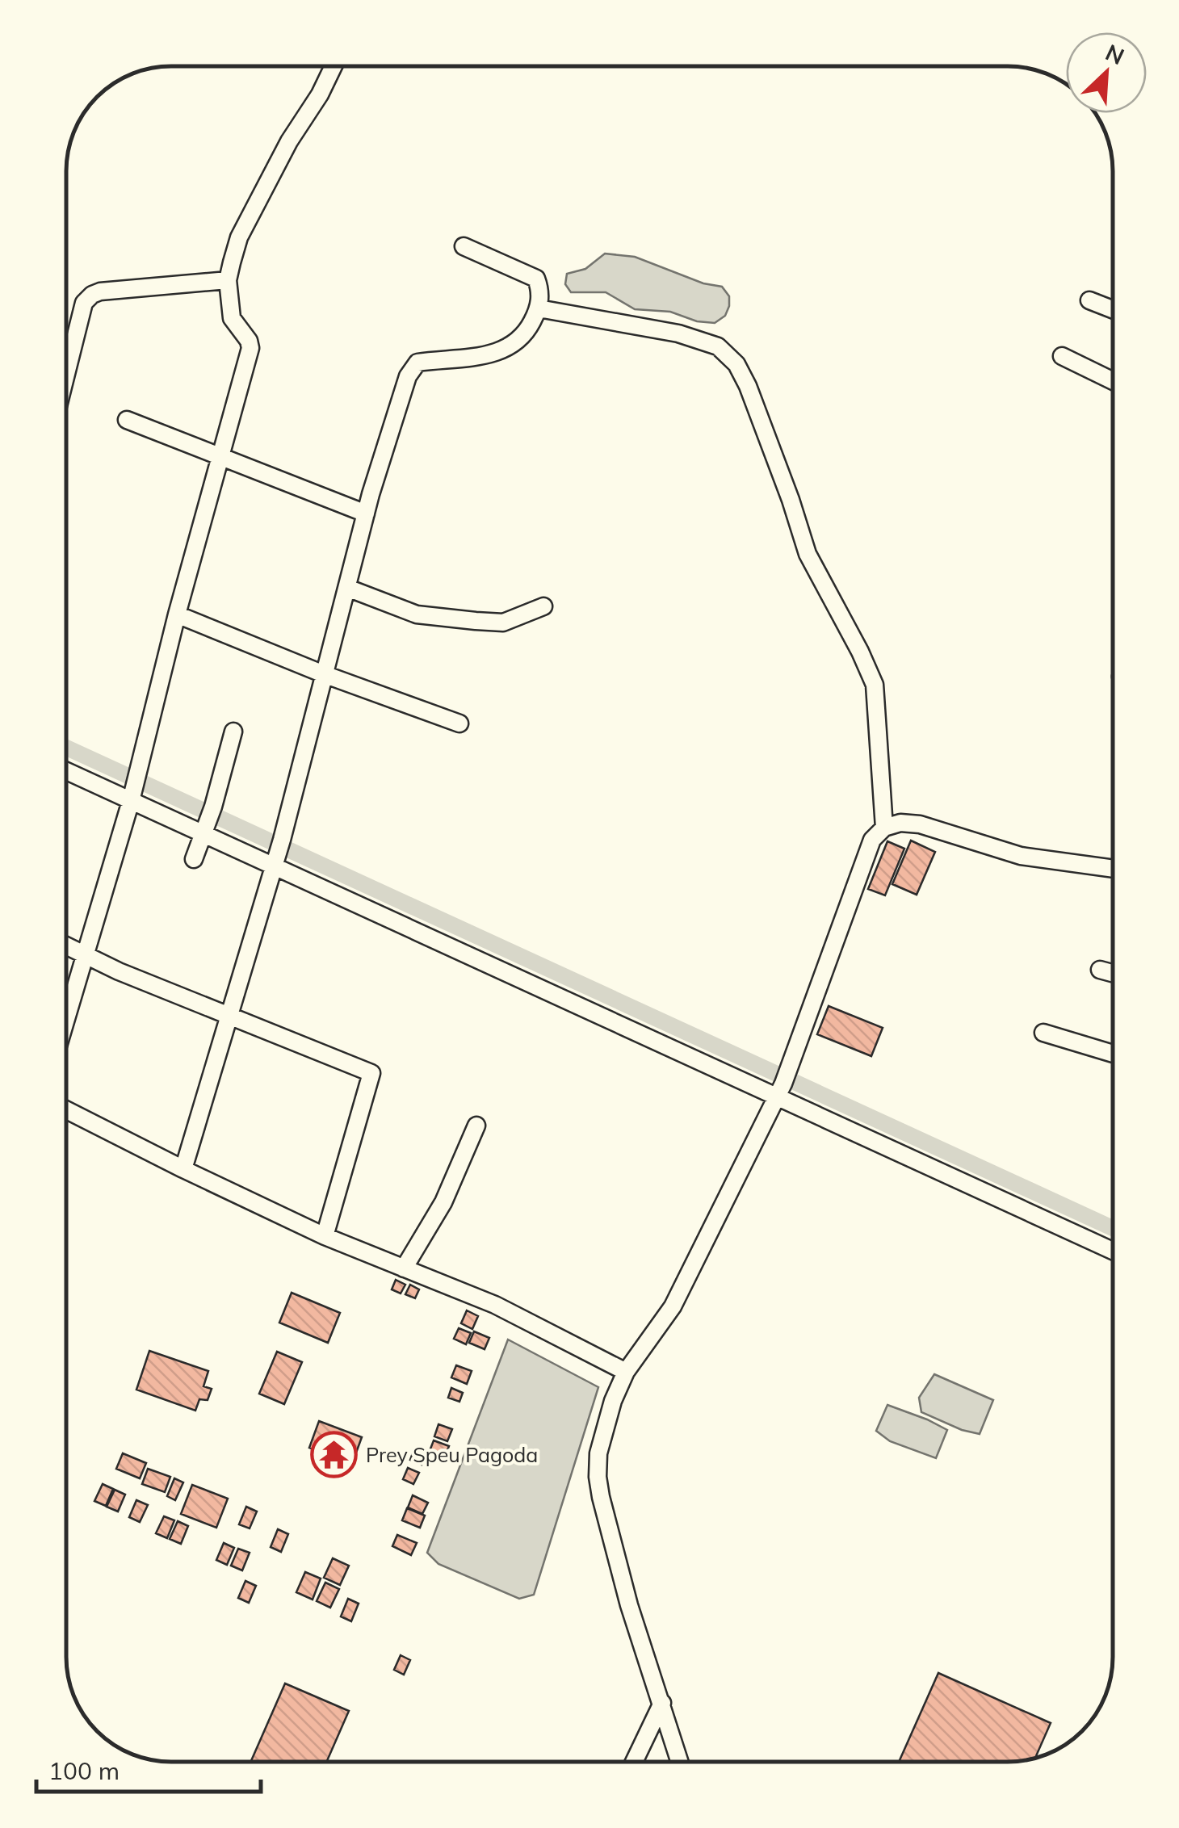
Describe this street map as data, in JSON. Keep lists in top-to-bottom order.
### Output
{
  "places": {
    "temple": ["Prey Speu Pagoda"]
  },
  "scale_bar": "100 m",
  "north": "top right"
}
